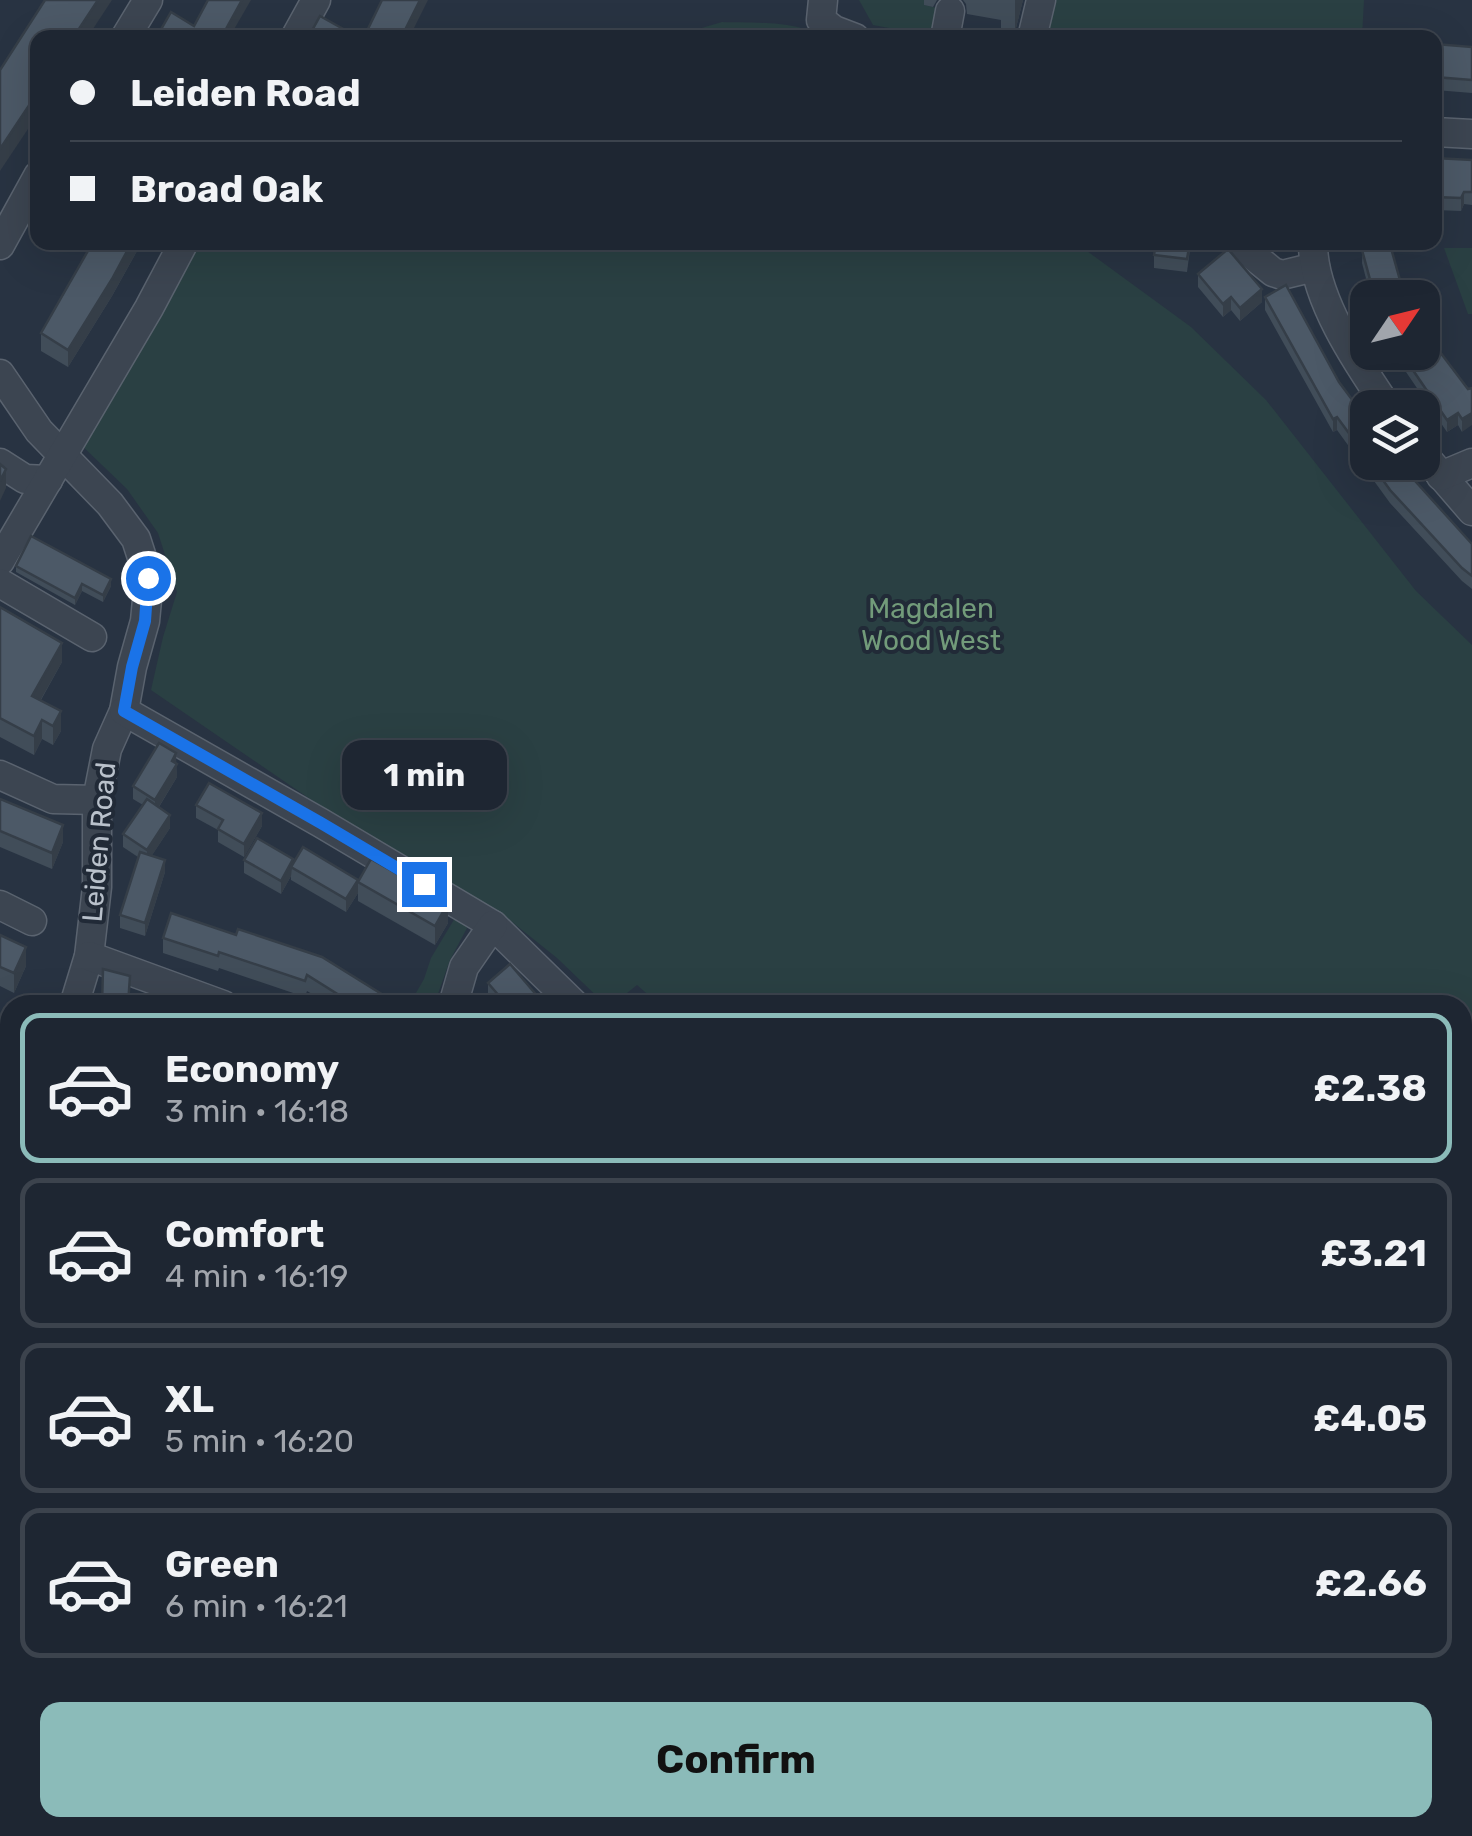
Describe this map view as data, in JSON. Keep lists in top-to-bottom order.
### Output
{
  "streets": {
    "street": ["Leiden Road"]
  },
  "parks": ["Magdalen Wood West"],
  "north": "top right",
  "page": {
    "banner": ["Leiden Road", "Broad Oak"],
    "bubble": "1 min",
    "list": [
      {
        "name": "Economy",
        "note": "3 min · 16:18",
        "value": "£2.38"
      },
      {
        "name": "Comfort",
        "note": "4 min · 16:19",
        "value": "£3.21"
      },
      {
        "name": "XL",
        "note": "5 min · 16:20",
        "value": "£4.05"
      },
      {
        "name": "Green",
        "note": "6 min · 16:21",
        "value": "£2.66"
      }
    ],
    "buttons": "Confirm"
  }
}
